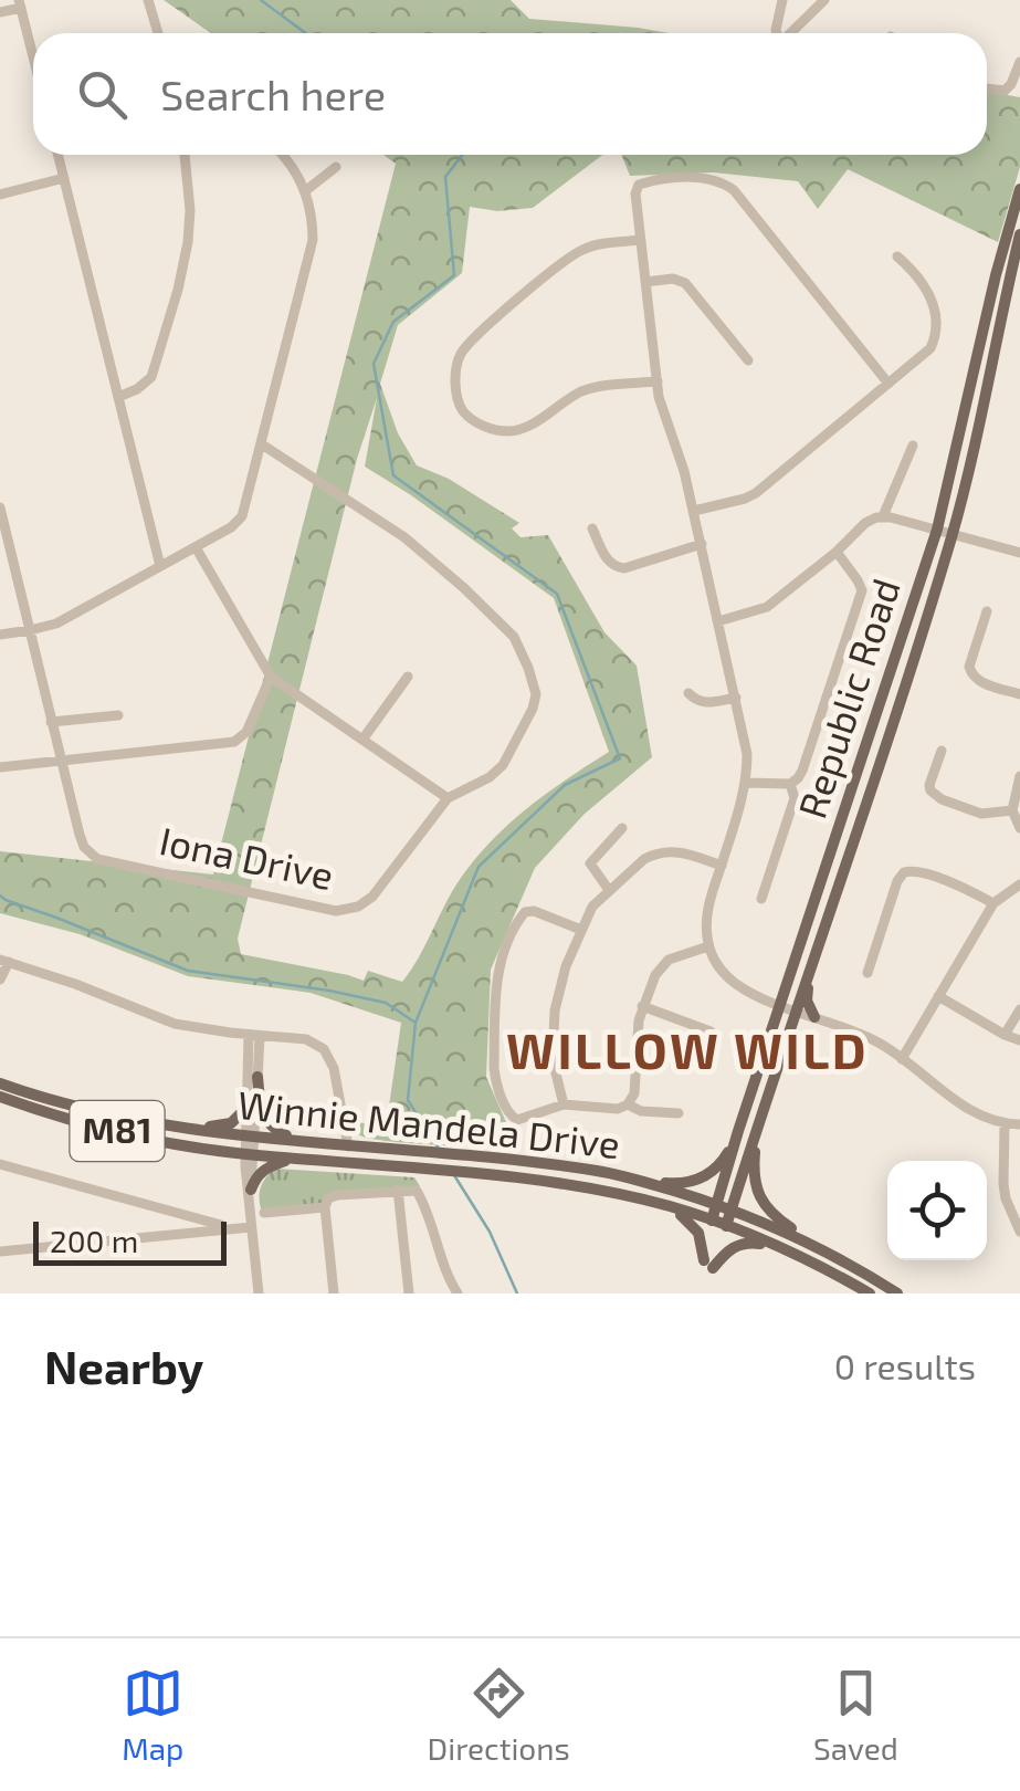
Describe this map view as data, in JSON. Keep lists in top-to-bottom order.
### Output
{
  "streets": {
    "main road": ["Republic Road", "Winnie Mandela Drive", "M81"],
    "street": ["Iona Drive"]
  },
  "crossings": [
    ["Republic Road", "Winnie Mandela Drive"]
  ],
  "districts": ["WILLOW WILD"],
  "scale_bar": "200 m",
  "page": {
    "search": "Search here",
    "scale": "200 m",
    "heading": ["Nearby", "0 results"],
    "nav": ["Map", "Directions", "Saved"]
  }
}
